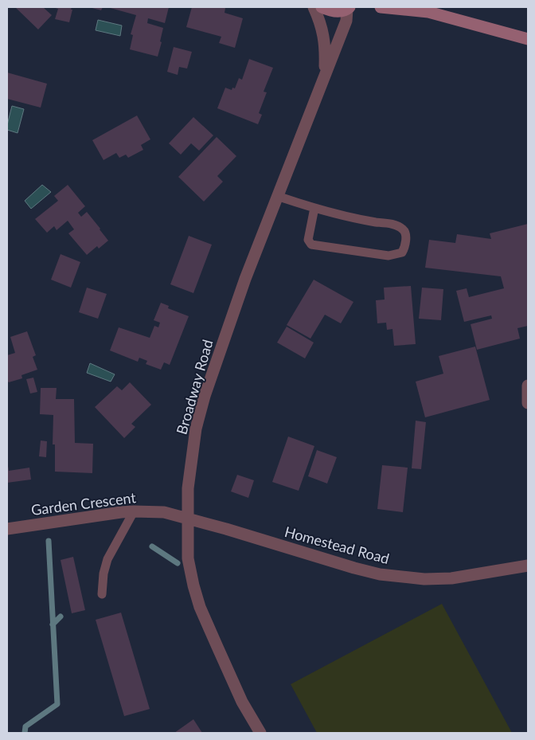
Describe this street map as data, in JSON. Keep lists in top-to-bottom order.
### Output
{
  "streets": {
    "street": ["Broadway Road", "Garden Crescent", "Homestead Road"]
  },
  "crossings": [
    ["Broadway Road", "Garden Crescent"],
    ["Broadway Road", "Homestead Road"],
    ["Garden Crescent", "Homestead Road"]
  ]
}
